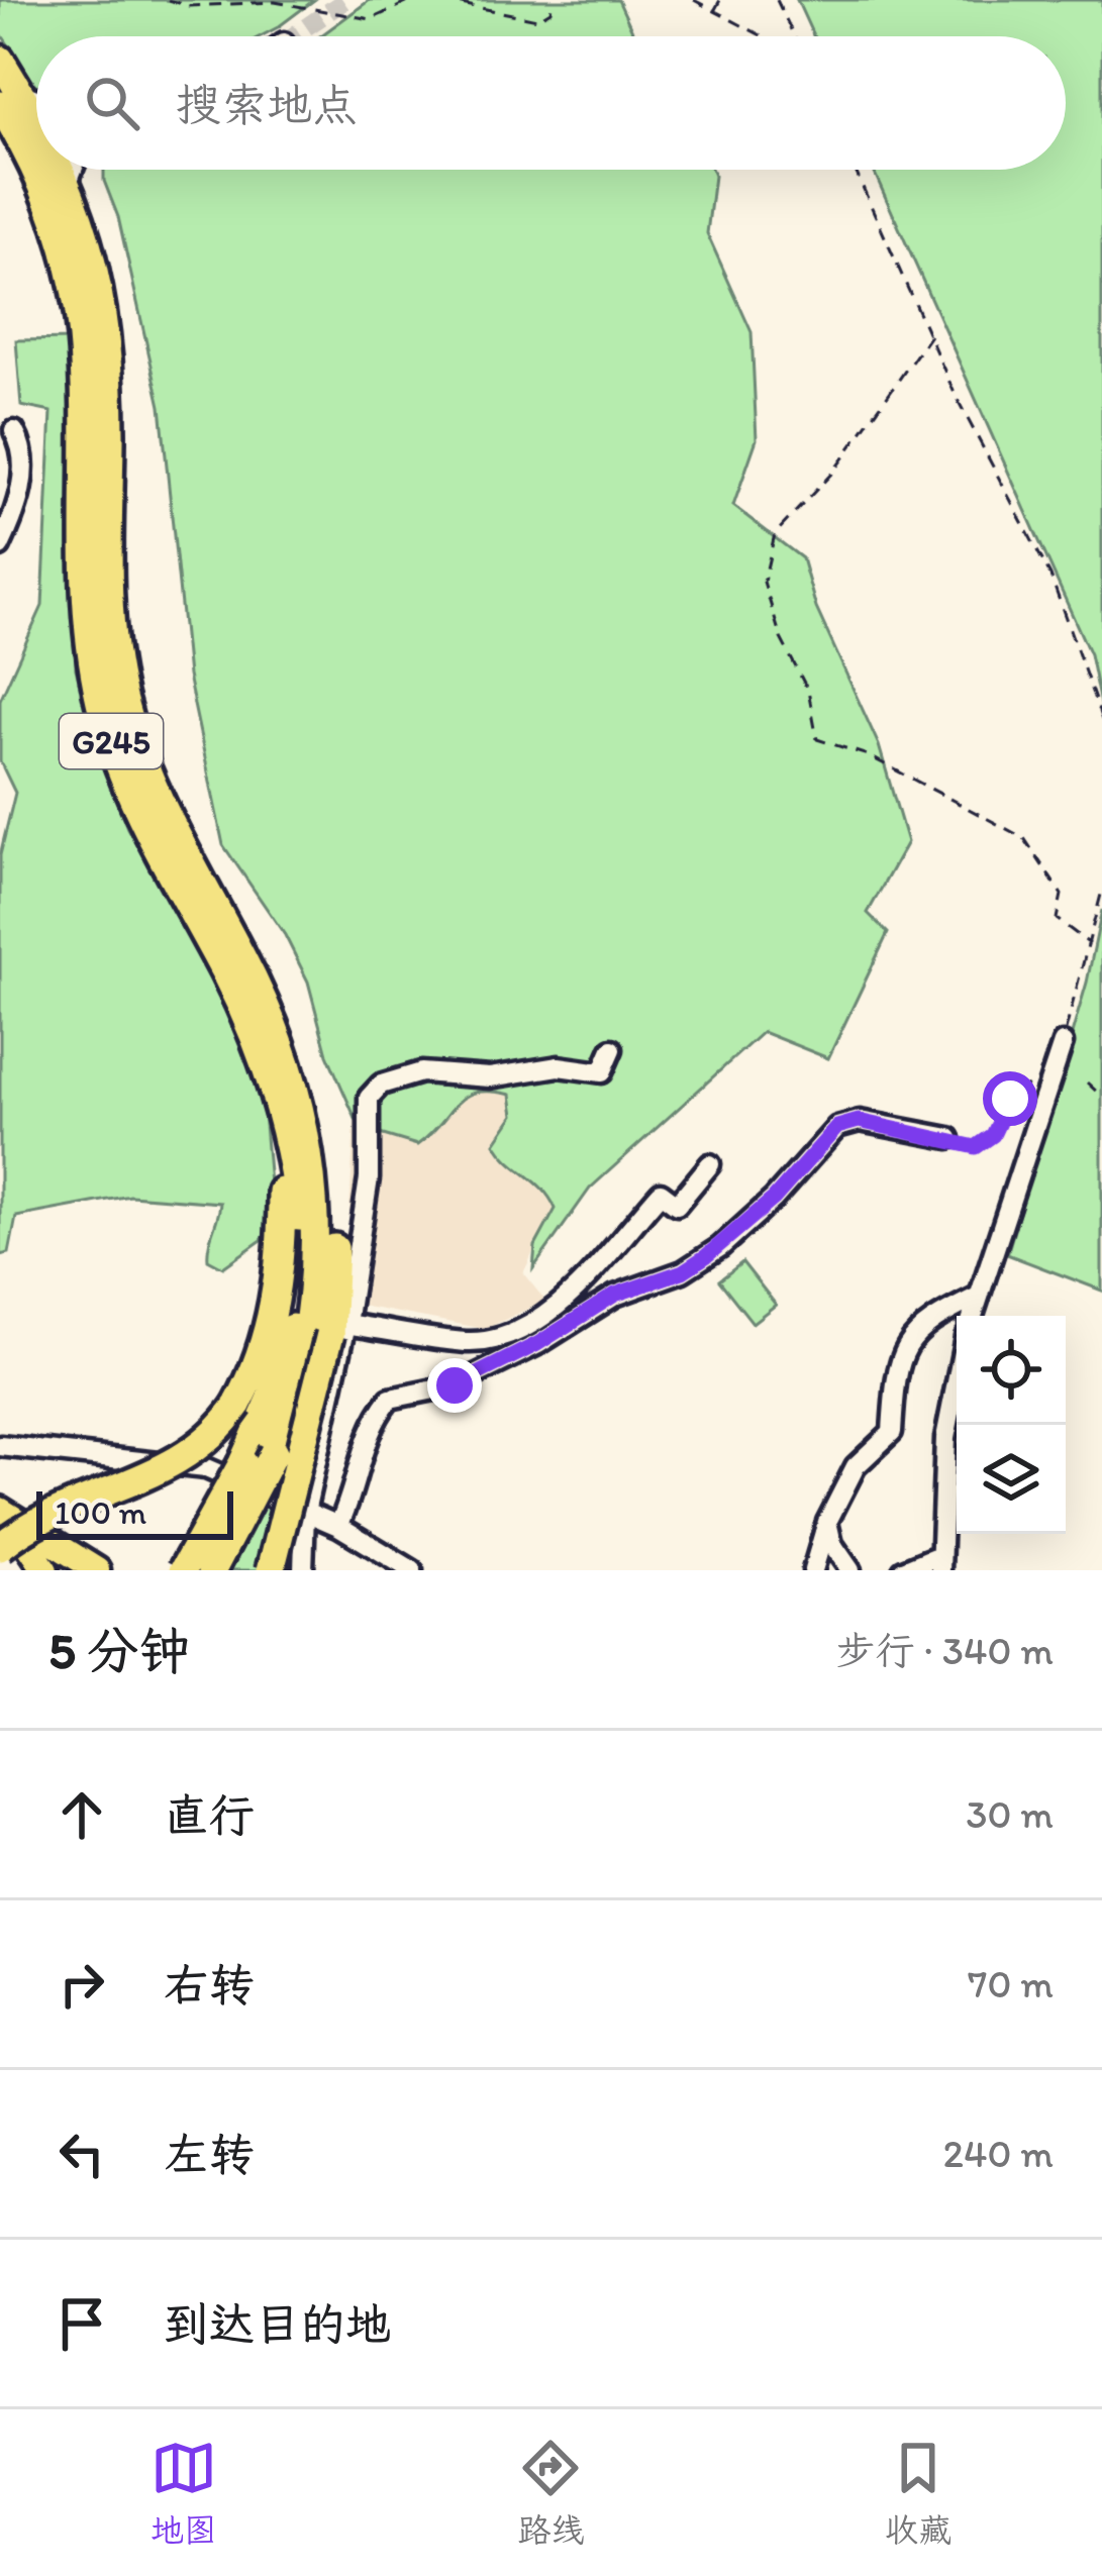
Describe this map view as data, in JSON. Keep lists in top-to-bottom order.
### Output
{
  "streets": {
    "highway": ["G245"]
  },
  "scale_bar": "100 m",
  "page": {
    "search": "搜索地点",
    "scale": "100 m",
    "heading": ["5 分钟", "步行 · 340 m"],
    "list": [
      ["直行", "30 m"],
      ["右转", "70 m"],
      ["左转", "240 m"],
      "到达目的地"
    ],
    "nav": ["地图", "路线", "收藏"]
  }
}
